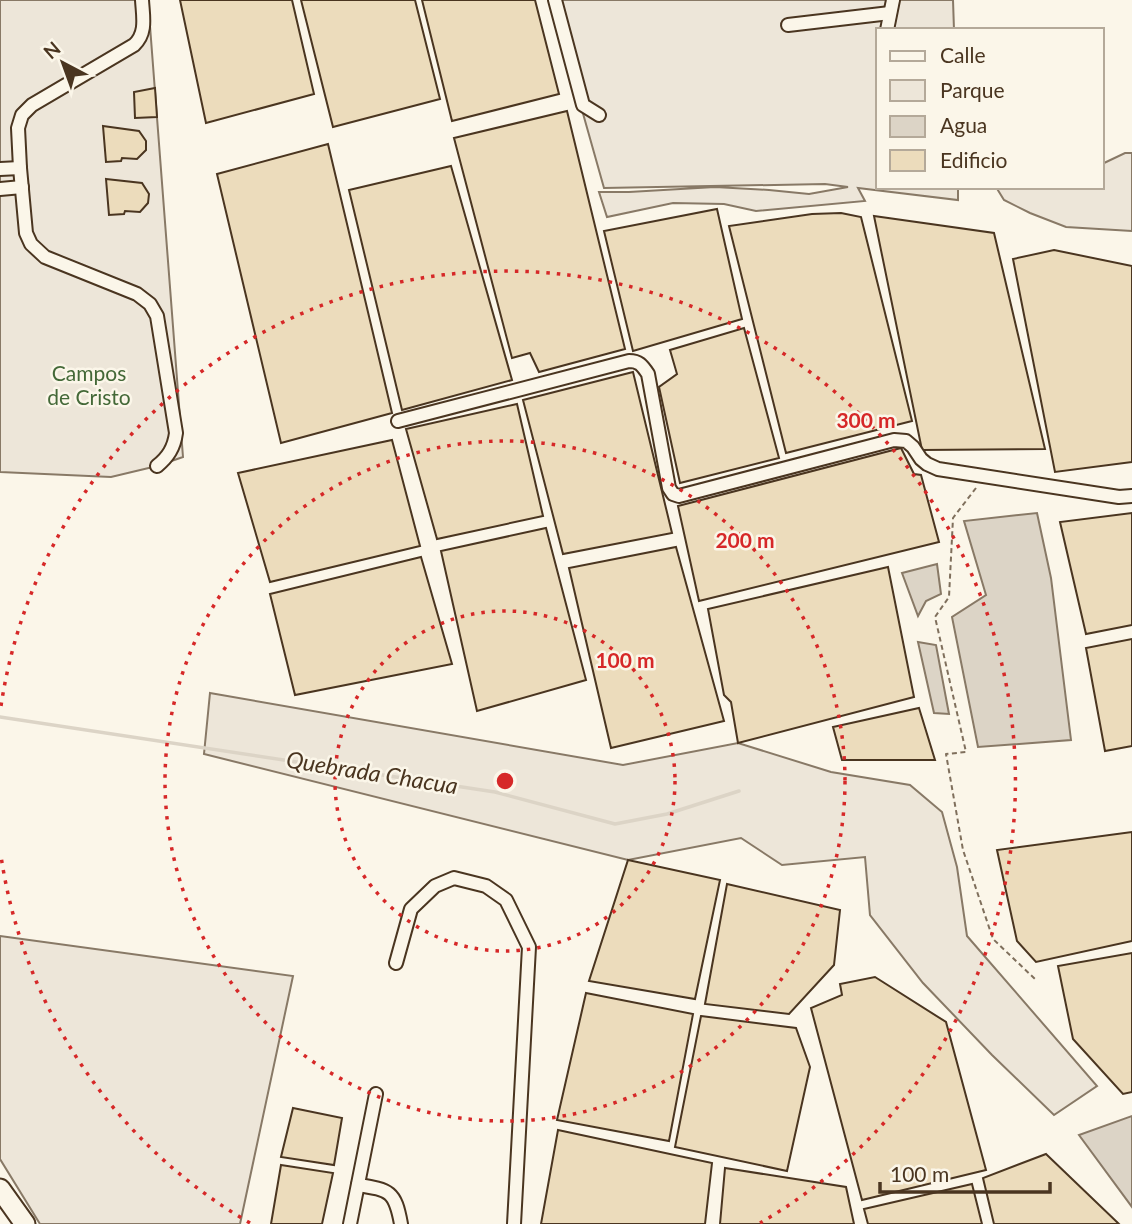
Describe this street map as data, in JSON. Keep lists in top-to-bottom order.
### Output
{
  "water": ["Quebrada Chacua"],
  "parks": ["Campos de Cristo"],
  "legend": [
    "Calle",
    "Parque",
    "Agua",
    "Edificio"
  ],
  "scale_bar": "100 m",
  "north": "top left",
  "rings": ["300 m", "200 m", "100 m"]
}
